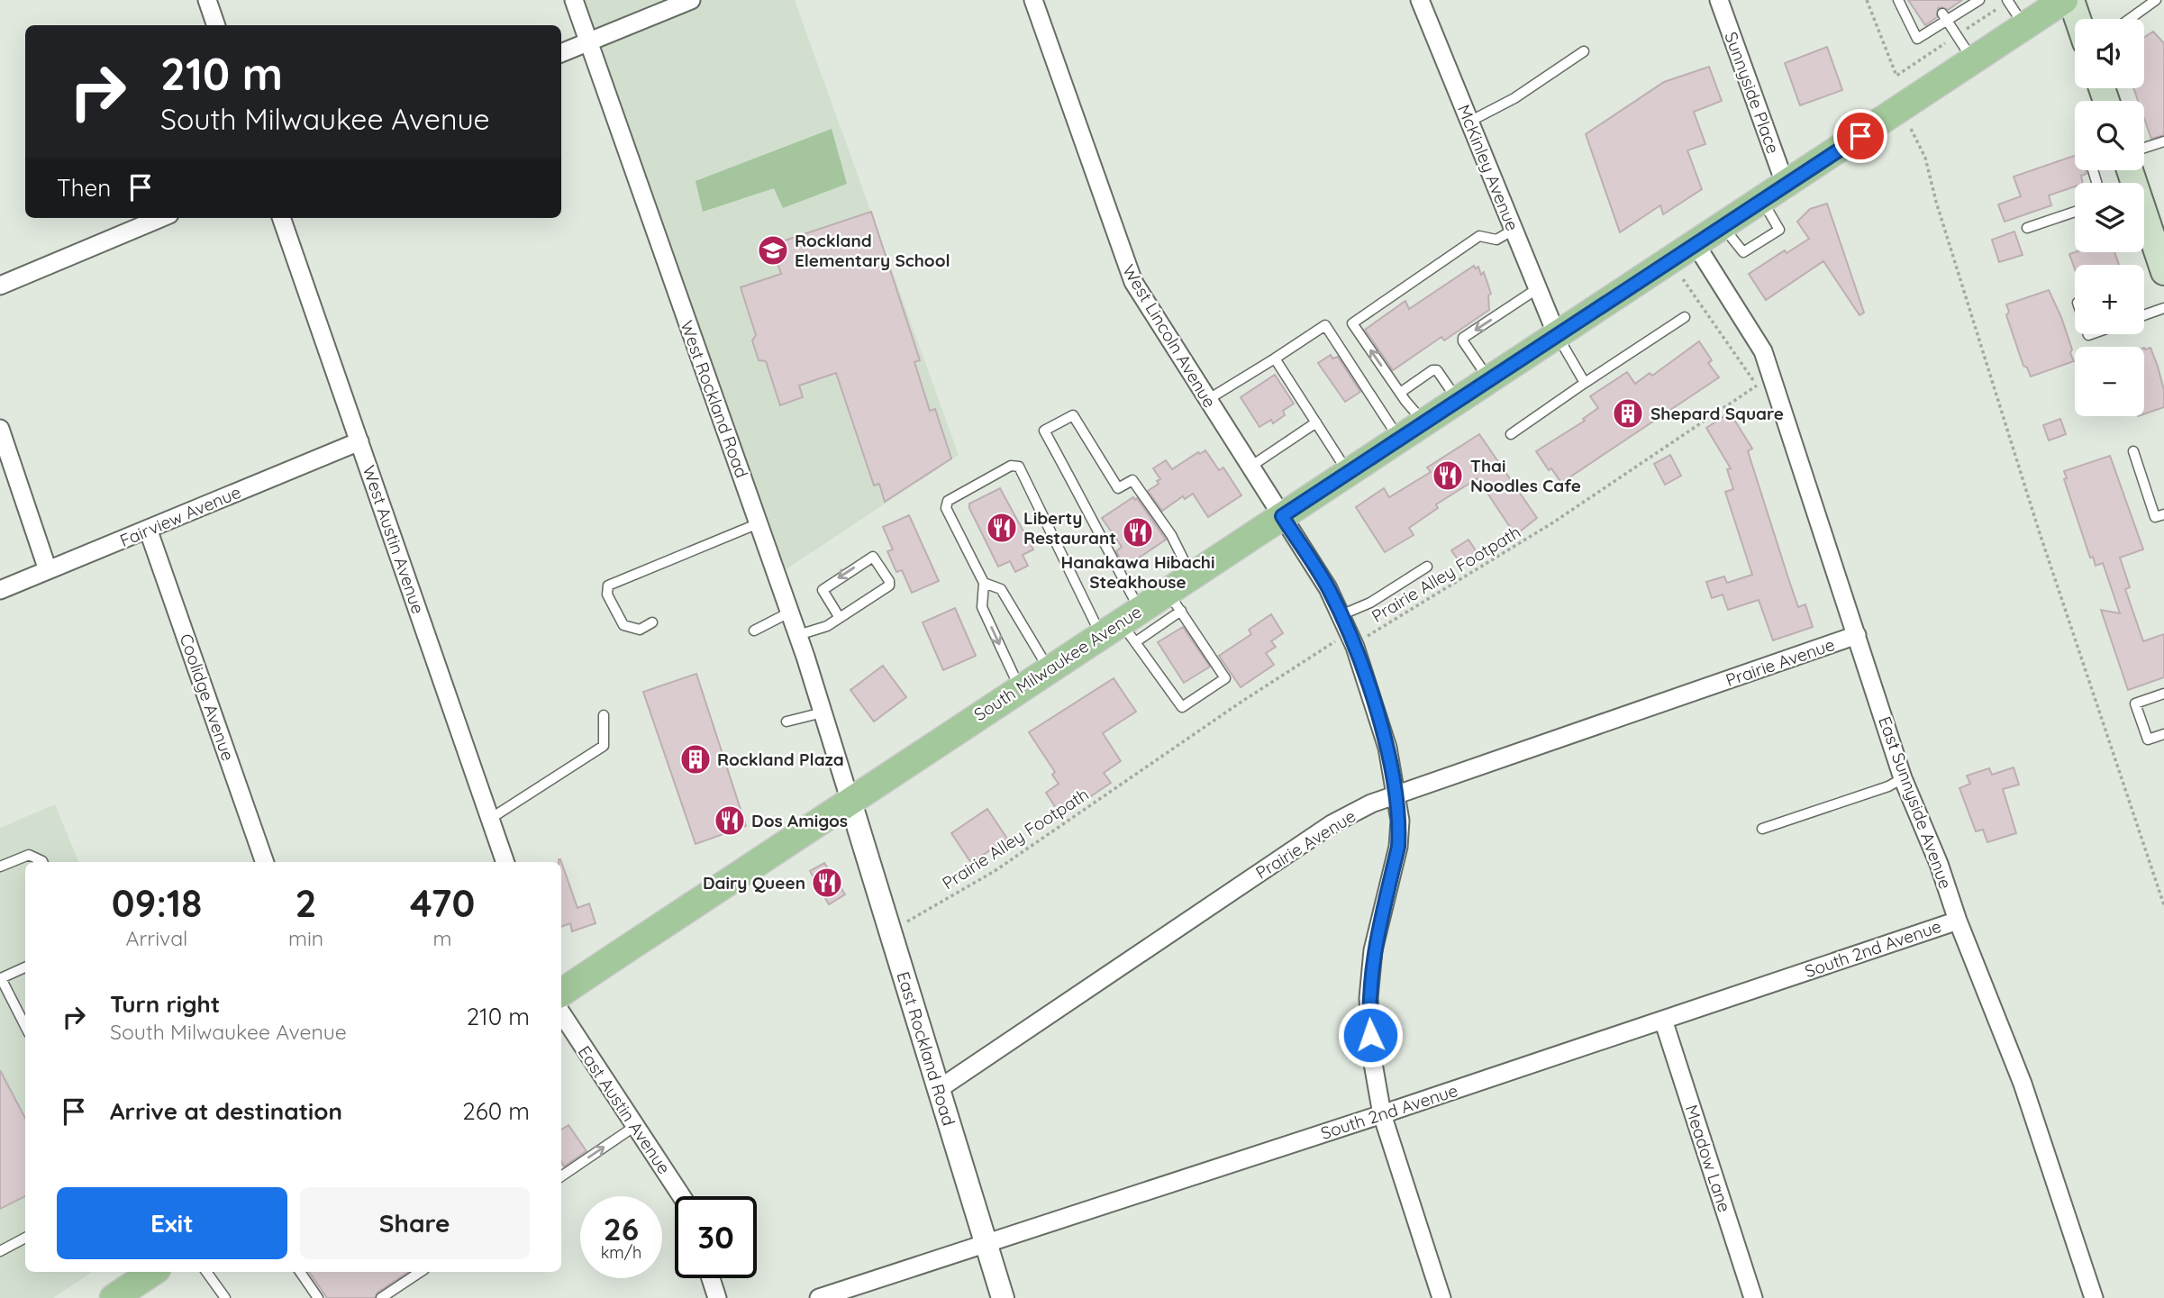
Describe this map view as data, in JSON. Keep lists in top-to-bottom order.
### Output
{
  "streets": {
    "main road": ["South Milwaukee Avenue"],
    "street": [
      "Sunnyside Place",
      "McKinley Avenue",
      "West Lincoln Avenue",
      "West Rockland Road",
      "Fairview Avenue",
      "West Austin Avenue",
      "Prairie Avenue",
      "Coolidge Avenue",
      "East Sunnyside Avenue",
      "South 2nd Avenue",
      "East Rockland Road",
      "East Austin Avenue",
      "Meadow Lane"
    ],
    "path": ["Prairie Alley Footpath"]
  },
  "crossings": [
    ["Sunnyside Place", "South Milwaukee Avenue"],
    ["McKinley Avenue", "South Milwaukee Avenue"],
    ["West Lincoln Avenue", "Prairie Alley Footpath"],
    ["West Lincoln Avenue", "Prairie Avenue"],
    ["West Lincoln Avenue", "South Milwaukee Avenue"],
    ["West Lincoln Avenue", "South 2nd Avenue"],
    ["West Rockland Road", "South Milwaukee Avenue"],
    ["West Rockland Road", "East Rockland Road"],
    ["Fairview Avenue", "West Austin Avenue"],
    ["Fairview Avenue", "Coolidge Avenue"],
    ["Prairie Avenue", "East Sunnyside Avenue"],
    ["Prairie Avenue", "East Rockland Road"],
    ["South Milwaukee Avenue", "East Sunnyside Avenue"],
    ["South Milwaukee Avenue", "East Rockland Road"],
    ["East Sunnyside Avenue", "South 2nd Avenue"],
    ["South 2nd Avenue", "East Rockland Road"],
    ["South 2nd Avenue", "Meadow Lane"]
  ],
  "places": {
    "school or university": ["Rockland Elementary School"],
    "building": ["Shepard Square", "Rockland Plaza"],
    "restaurant": [
      "Thai Noodles Cafe",
      "Liberty Restaurant",
      "Hanakawa Hibachi Steakhouse",
      "Dos Amigos",
      "Dairy Queen"
    ]
  },
  "page": {
    "map_buttons": ["+", "−"],
    "turn": ["210 m", "South Milwaukee Avenue"],
    "then": "Then",
    "eta": [
      "09:18",
      "Arrival",
      "2",
      "min",
      "470",
      "m"
    ],
    "list": [
      {
        "name": "Turn right",
        "note": "South Milwaukee Avenue",
        "value": "210 m"
      },
      {
        "name": "Arrive at destination",
        "value": "260 m"
      }
    ],
    "buttons": ["Exit", "Share"],
    "speed": "26 km/h",
    "limit": "30"
  }
}
